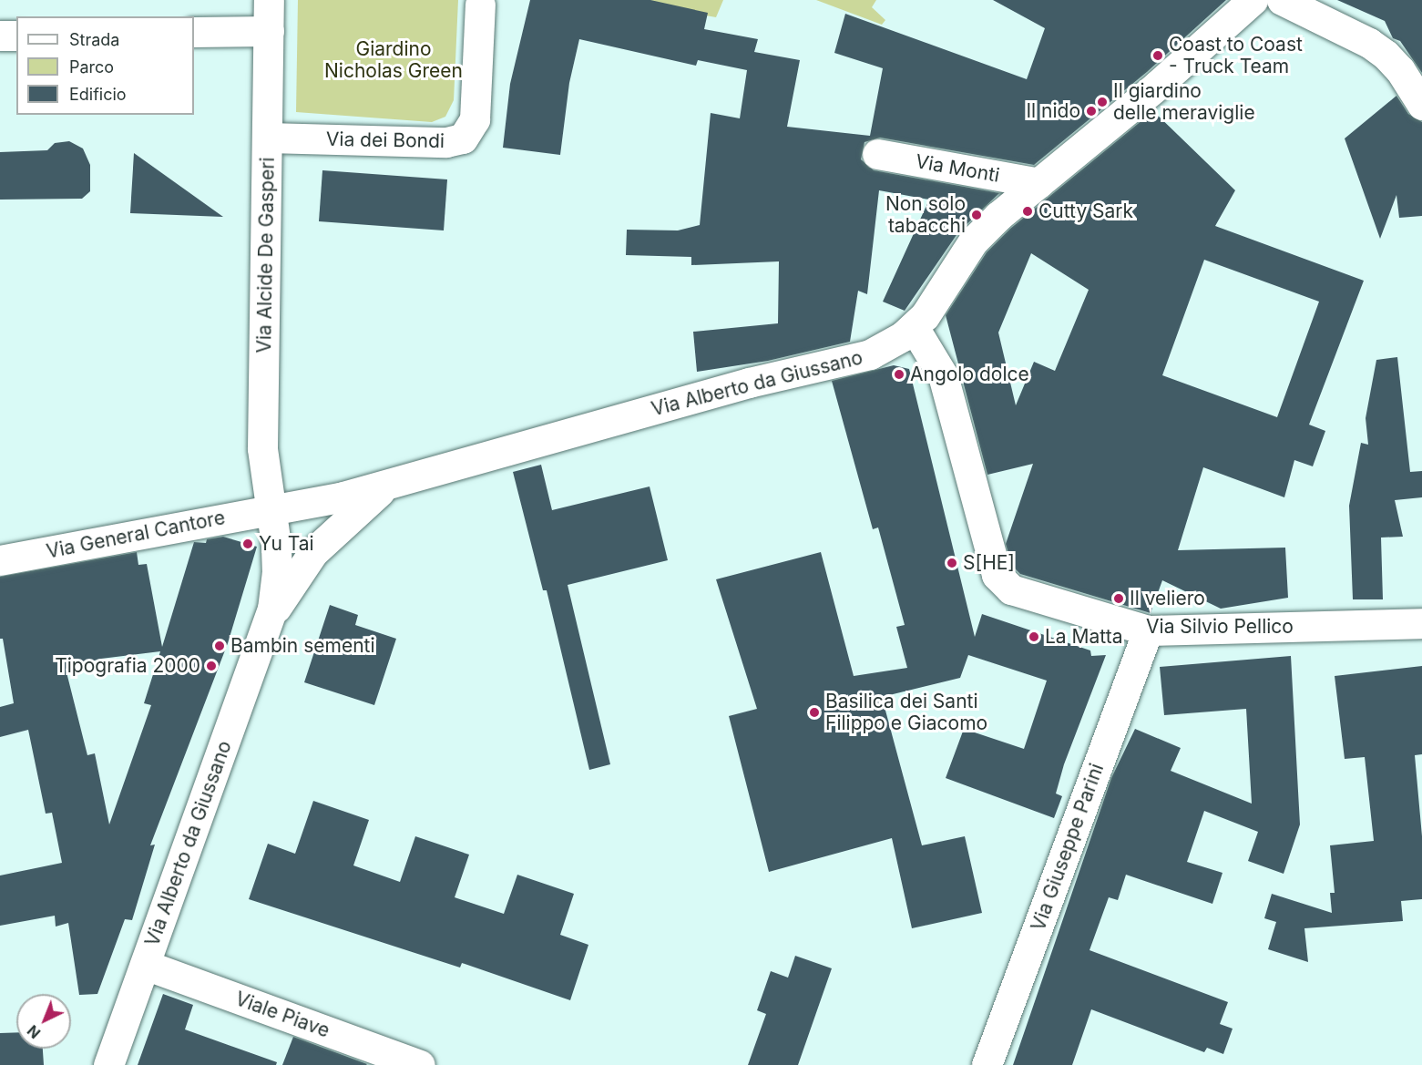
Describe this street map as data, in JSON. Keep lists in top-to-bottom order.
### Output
{
  "streets": {
    "street": [
      "Via dei Bondi",
      "Via Monti",
      "Via Alcide De Gasperi",
      "Via Alberto da Giussano",
      "Via General Cantore",
      "Via Silvio Pellico",
      "Via Giuseppe Parini",
      "Viale Piave"
    ]
  },
  "crossings": [
    ["Via dei Bondi", "Via Alcide De Gasperi"],
    ["Via Monti", "Via Alberto da Giussano"],
    ["Via Alcide De Gasperi", "Via Alberto da Giussano"],
    ["Via Alcide De Gasperi", "Via General Cantore"],
    ["Via Alberto da Giussano", "Via General Cantore"],
    ["Via Alberto da Giussano", "Via Silvio Pellico"],
    ["Via Alberto da Giussano", "Viale Piave"],
    ["Via Silvio Pellico", "Via Giuseppe Parini"]
  ],
  "parks": ["Giardino Nicholas Green"],
  "places": [
    "Coast to Coast - Truck Team",
    "Il giardino delle meraviglie",
    "Il nido",
    "Cutty Sark",
    "Non solo tabacchi",
    "Angolo dolce",
    "Yu Tai",
    "S[HE]",
    "Il veliero",
    "La Matta",
    "Bambin sementi",
    "Tipografia 2000",
    "Basilica dei Santi Filippo e Giacomo"
  ],
  "legend": ["Strada", "Parco", "Edificio"],
  "north": "bottom left"
}
